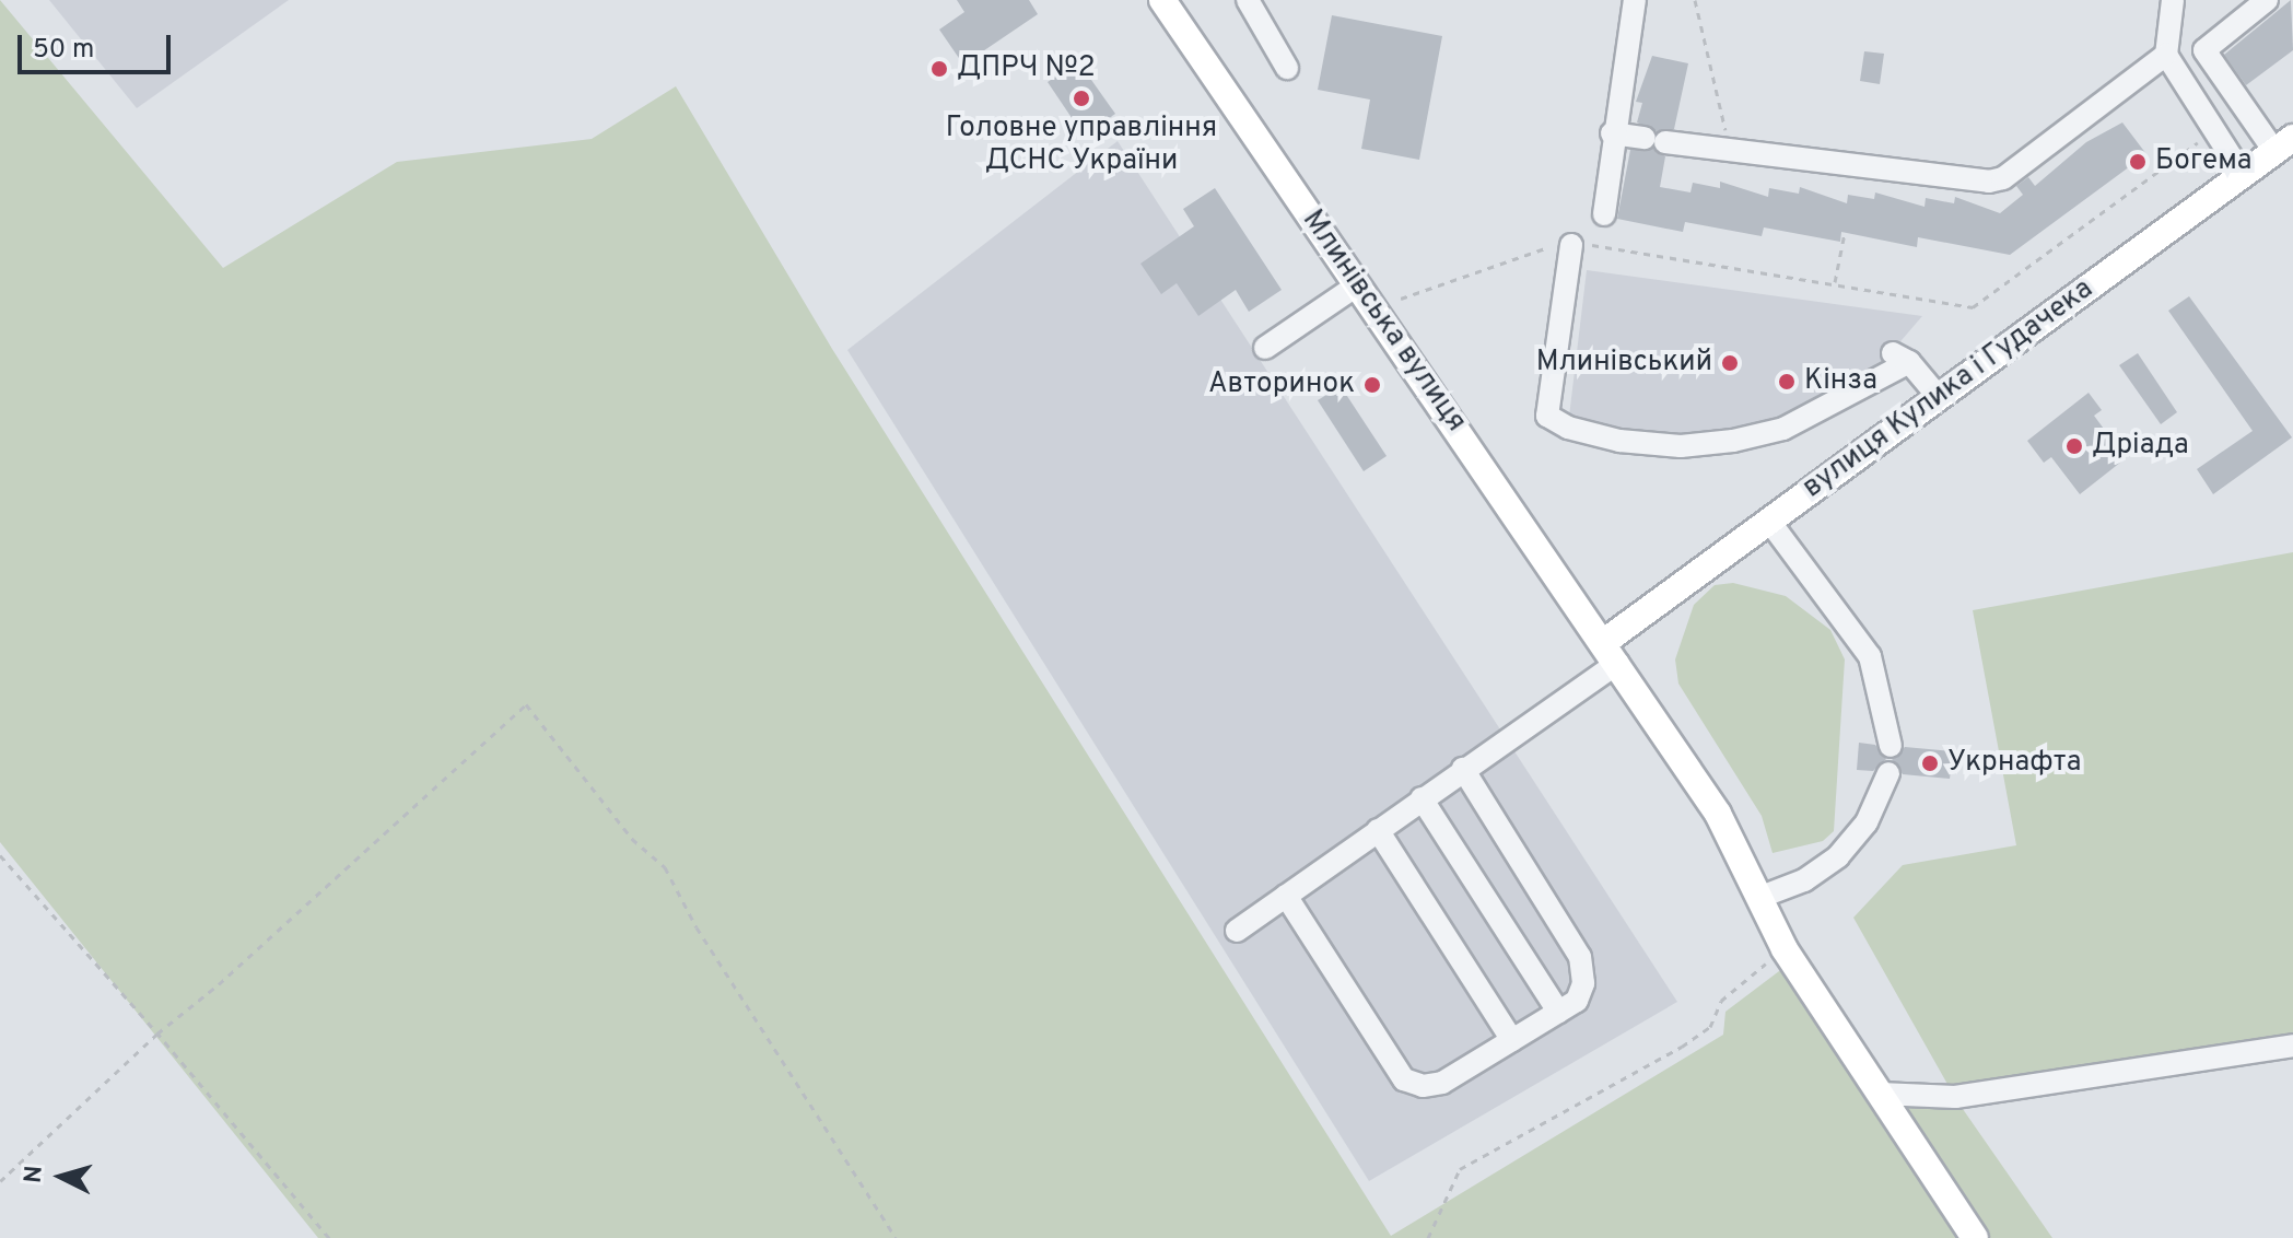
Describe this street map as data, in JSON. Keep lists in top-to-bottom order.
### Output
{
  "streets": {
    "main road": ["Млинівська вулиця", "вулиця Кулика і Гудачека"]
  },
  "crossings": [
    ["Млинівська вулиця", "вулиця Кулика і Гудачека"]
  ],
  "places": [
    "ДПРЧ №2",
    "Головне управління ДСНС України",
    "Богема",
    "Млинівський",
    "Кінза",
    "Авторинок",
    "Дріада",
    "Укрнафта"
  ],
  "scale_bar": "50 m",
  "north": "left"
}
